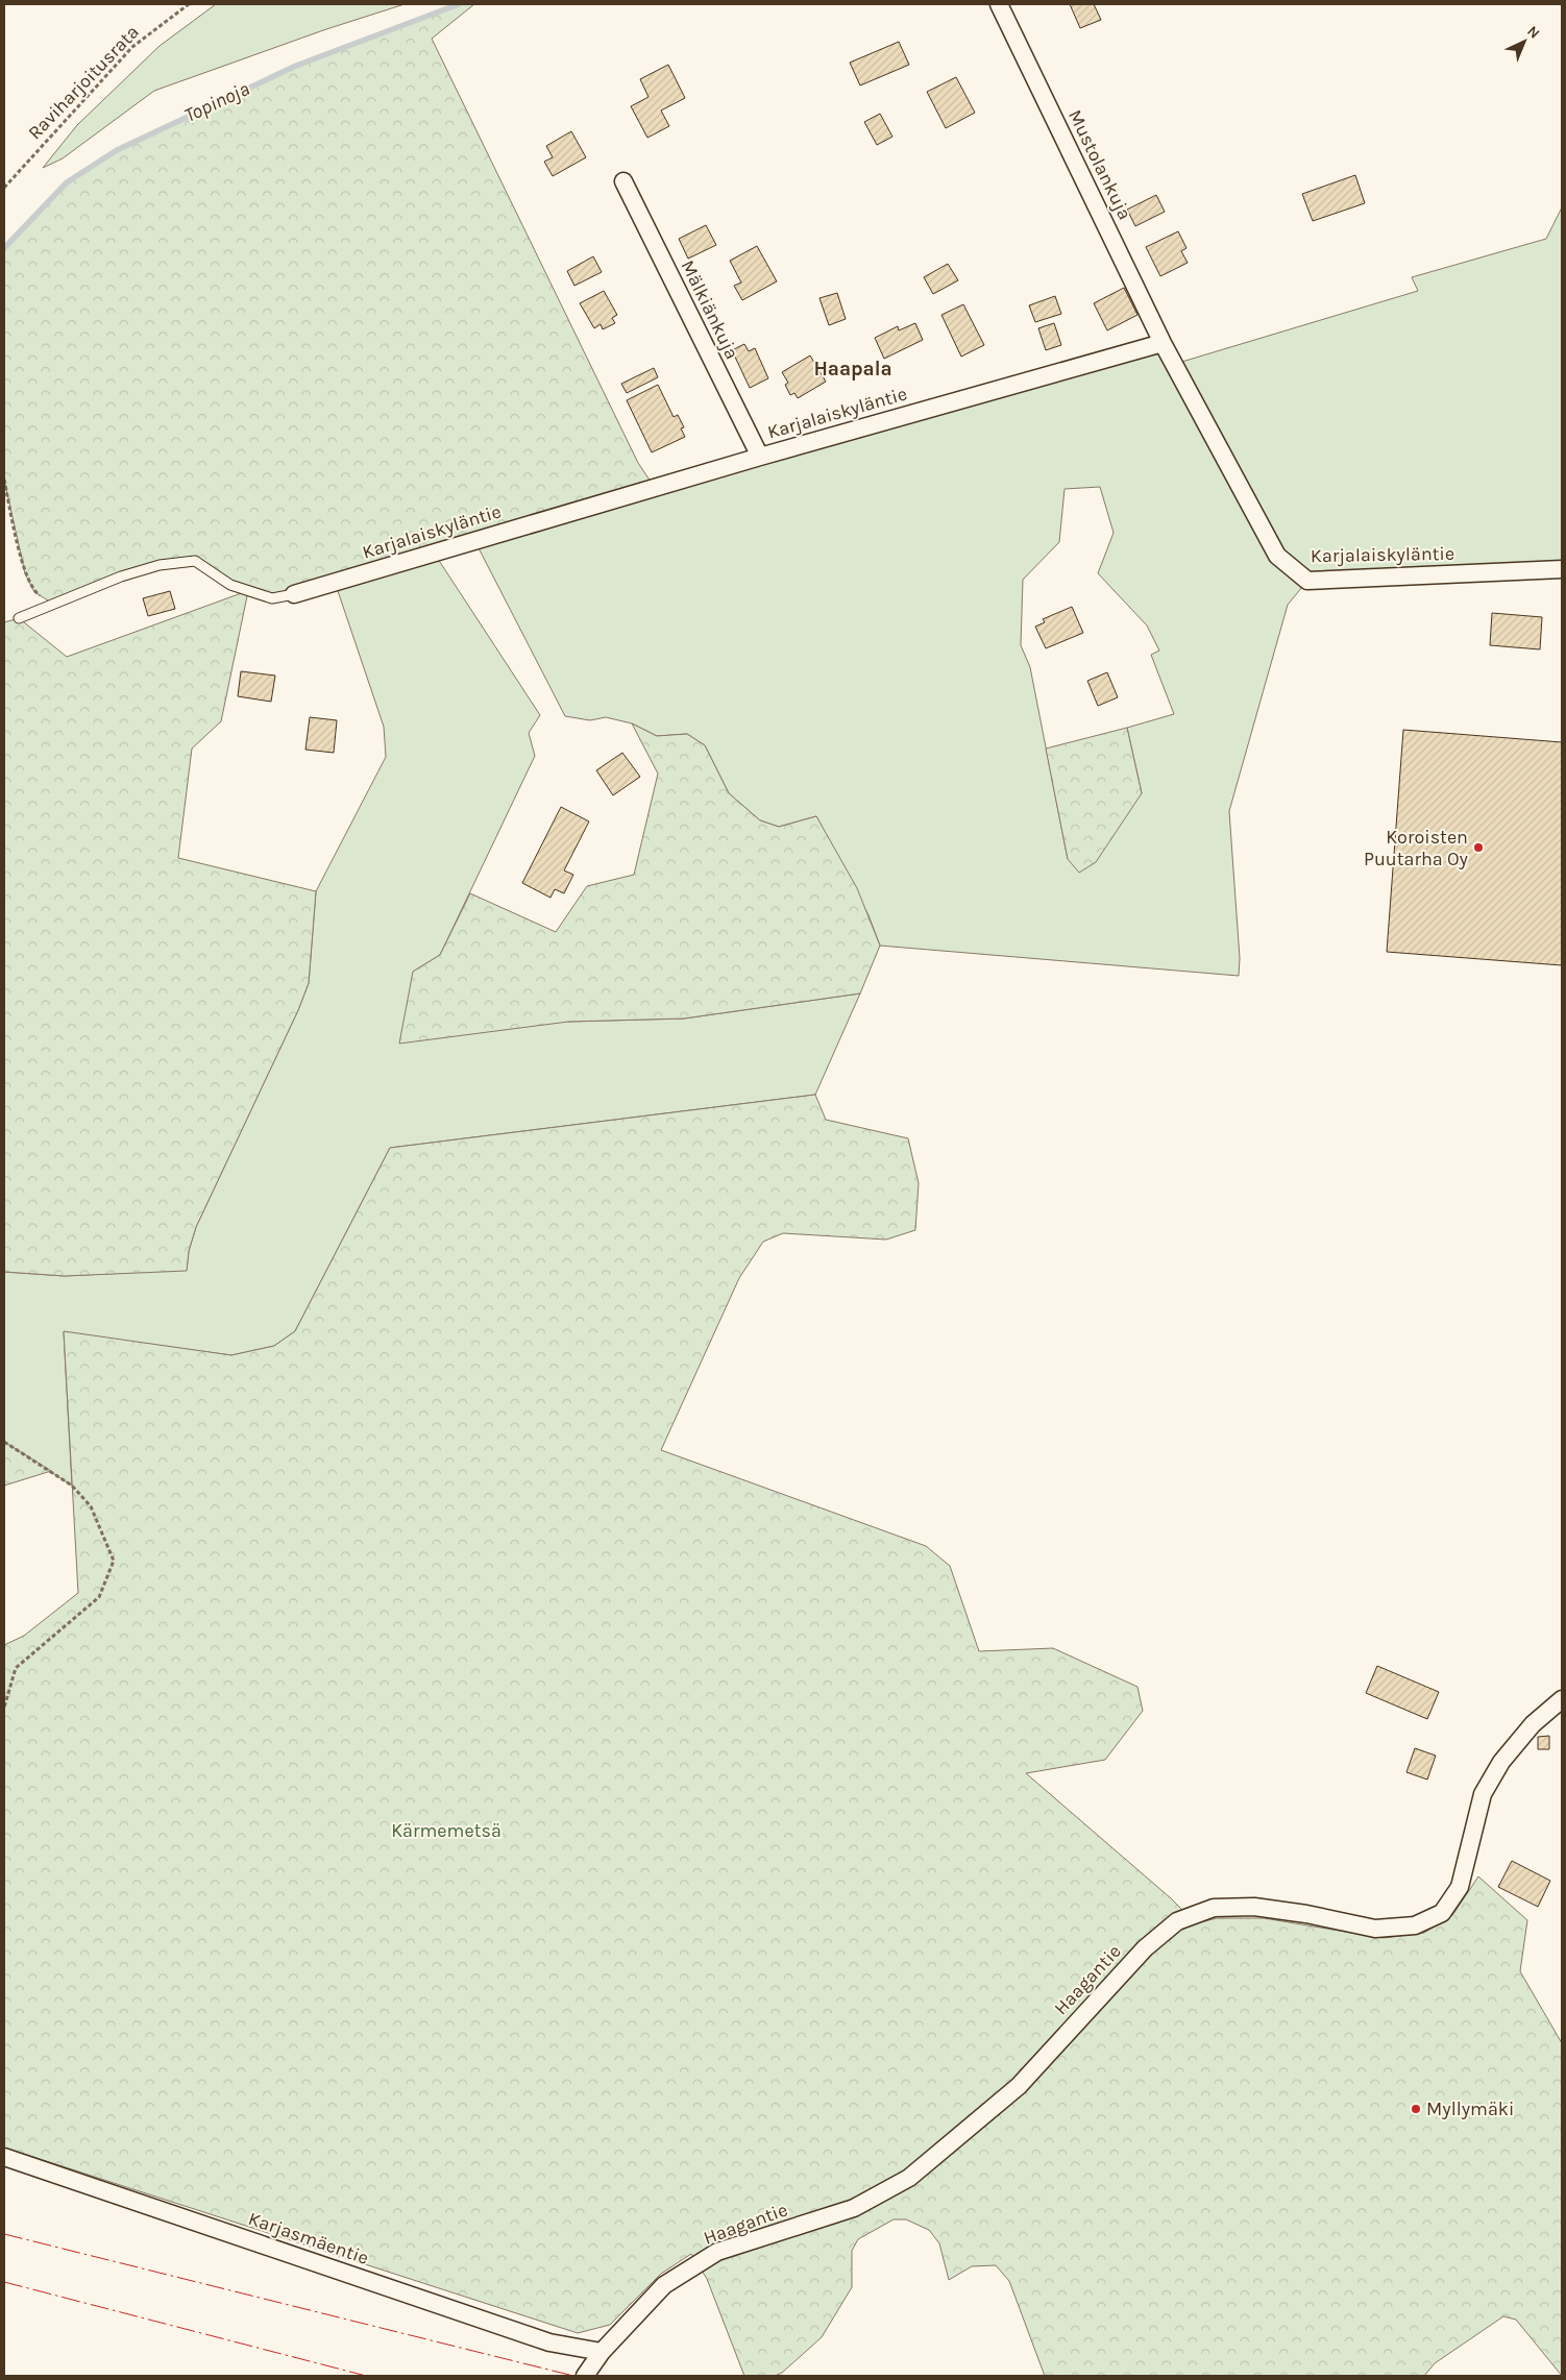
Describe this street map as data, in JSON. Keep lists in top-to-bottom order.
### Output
{
  "streets": {
    "street": [
      "Mustolankuja",
      "Mälkiänkuja",
      "Karjalaiskyläntie",
      "Haagantie",
      "Karjasmäentie"
    ],
    "path": ["Raviharjoitusrata"]
  },
  "crossings": [
    ["Mustolankuja", "Karjalaiskyläntie"],
    ["Mälkiänkuja", "Karjalaiskyläntie"],
    ["Haagantie", "Karjasmäentie"]
  ],
  "districts": ["Haapala"],
  "water": ["Topinoja"],
  "parks": ["Kärmemetsä"],
  "places": ["Koroisten Puutarha Oy", "Myllymäki"],
  "north": "top right"
}
